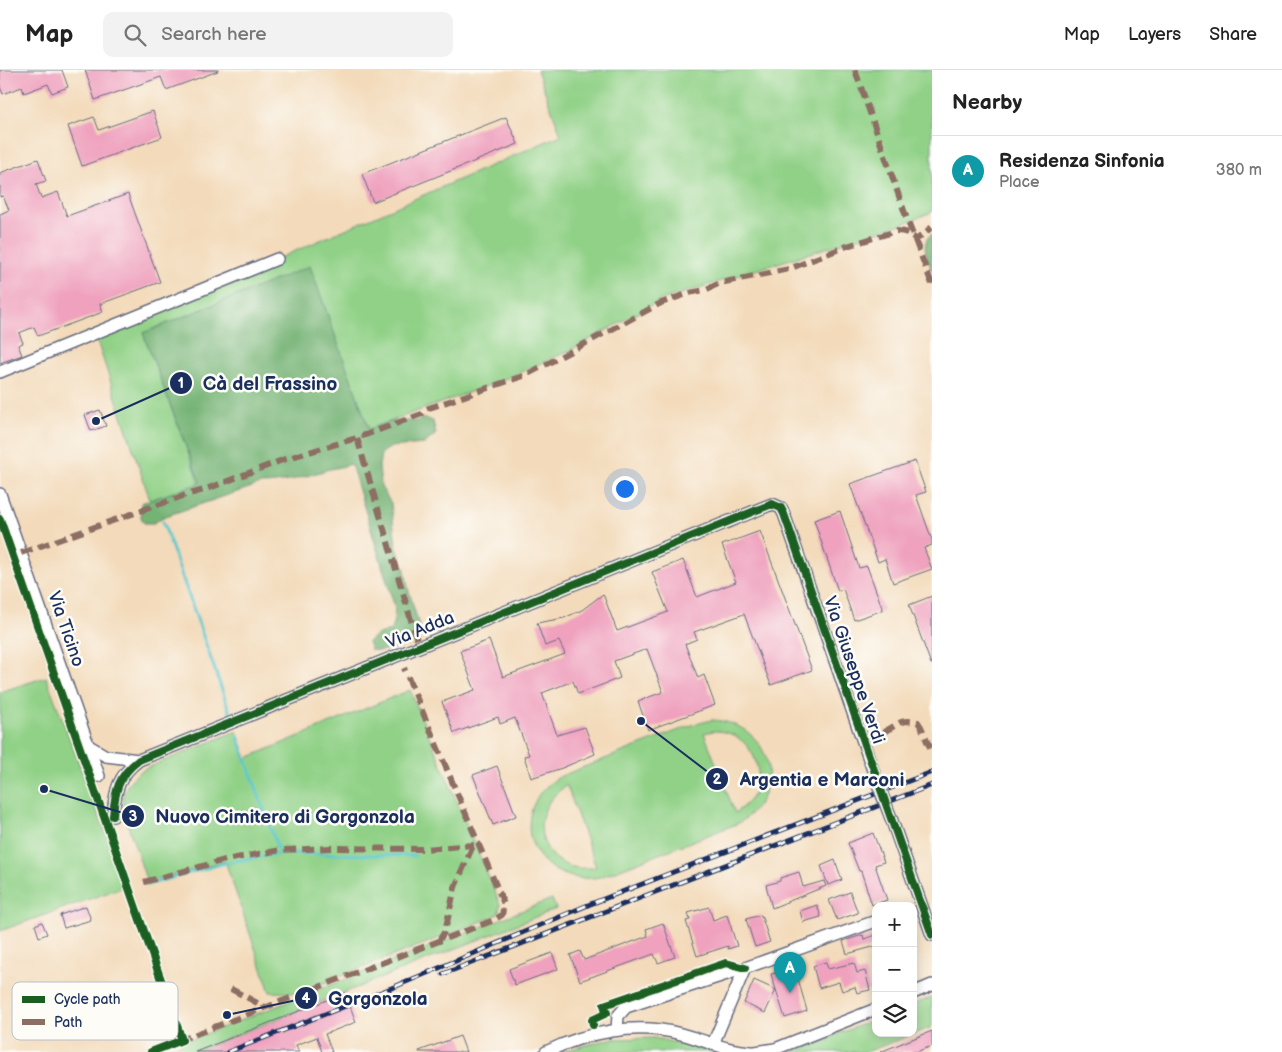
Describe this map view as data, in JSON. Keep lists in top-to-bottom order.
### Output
{
  "streets": {
    "street": ["Via Ticino", "Via Adda", "Via Giuseppe Verdi"]
  },
  "crossings": [
    ["Via Ticino", "Via Adda"],
    ["Via Adda", "Via Giuseppe Verdi"]
  ],
  "places": [
    "Cà del Frassino",
    "Argentia e Marconi",
    "Nuovo Cimitero di Gorgonzola",
    "Gorgonzola"
  ],
  "legend": ["Cycle path", "Path"],
  "page": {
    "header": "Map",
    "search": "Search here",
    "nav": ["Map", "Layers", "Share"],
    "heading": "Nearby",
    "list": [
      {
        "mark": "A",
        "name": "Residenza Sinfonia",
        "note": "Place",
        "value": "380 m"
      }
    ],
    "map_buttons": ["+", "−"],
    "pins": "A"
  }
}
